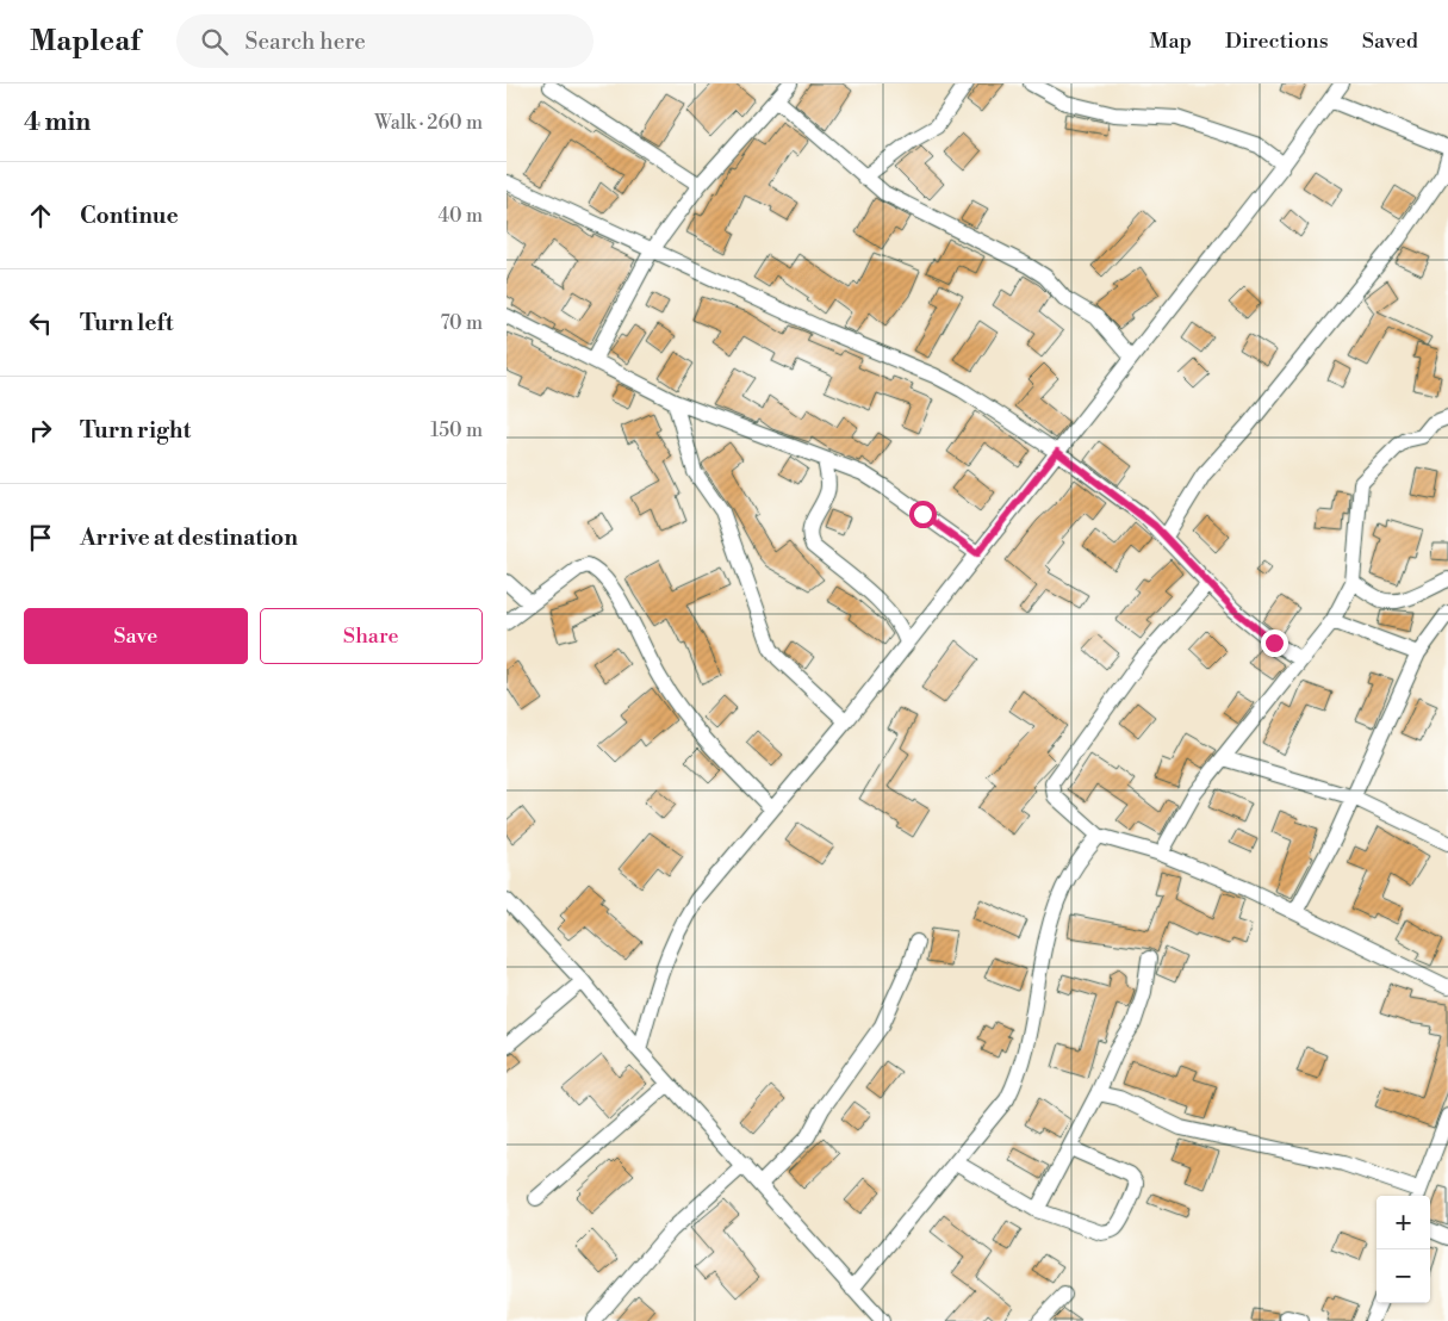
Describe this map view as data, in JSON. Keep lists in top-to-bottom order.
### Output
{
  "page": {
    "header": "Mapleaf",
    "search": "Search here",
    "nav": ["Map", "Directions", "Saved"],
    "heading": ["4 min", "Walk · 260 m"],
    "list": [
      ["Continue", "40 m"],
      ["Turn left", "70 m"],
      ["Turn right", "150 m"],
      "Arrive at destination"
    ],
    "buttons": ["Save", "Share"],
    "map_buttons": ["+", "−"]
  }
}
